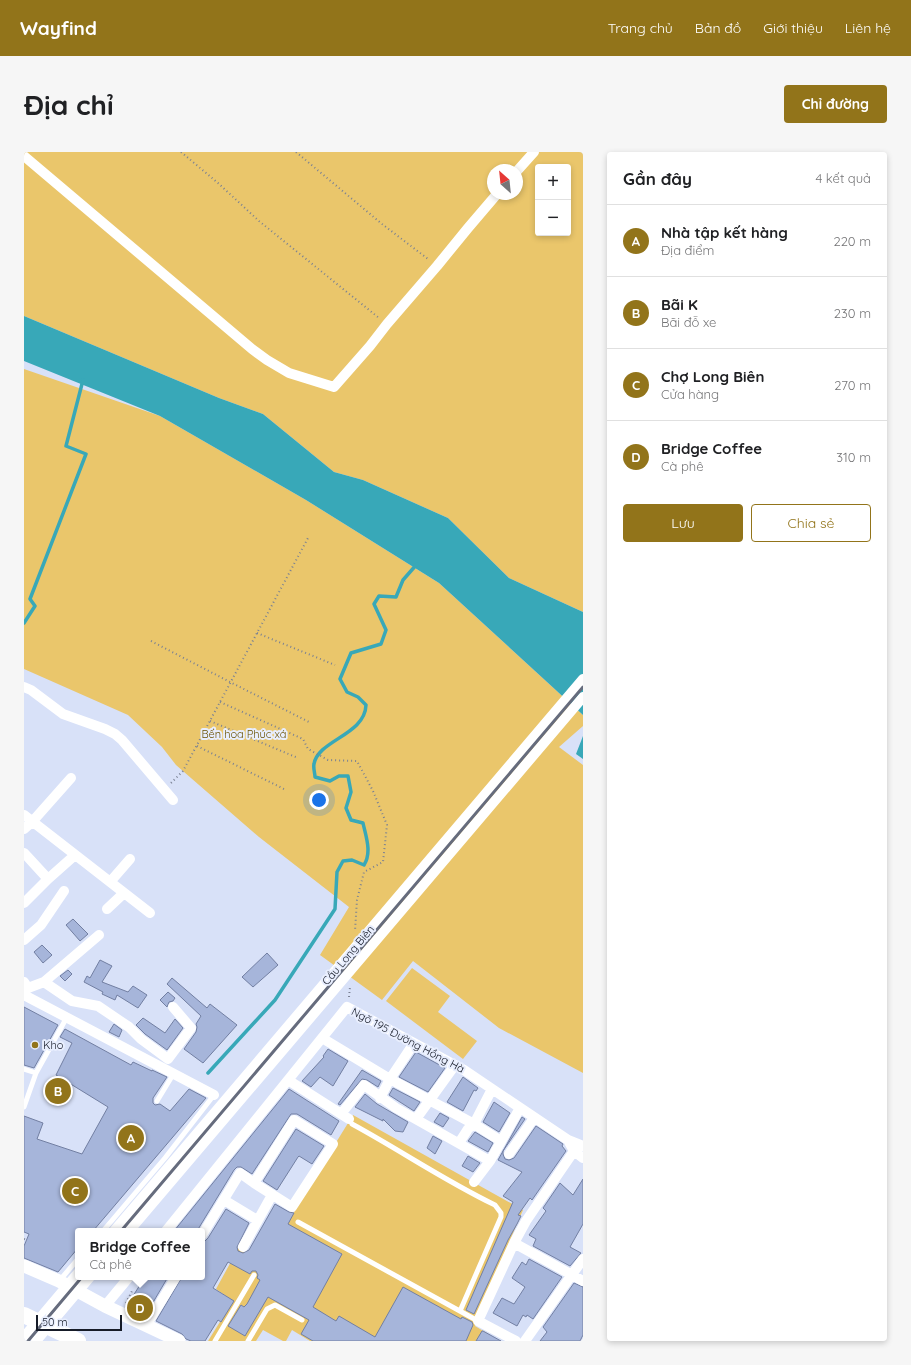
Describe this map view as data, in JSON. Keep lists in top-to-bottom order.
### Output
{
  "streets": {
    "street": ["Cầu Long Biên", "Ngõ 195 Đường Hồng Hà"]
  },
  "parks": ["Bến hoa Phúc xá"],
  "places": ["Kho"],
  "scale_bar": "50 m",
  "north": "top left",
  "page": {
    "header": "Wayfind",
    "nav": [
      "Trang chủ",
      "Bản đồ",
      "Giới thiệu",
      "Liên hệ"
    ],
    "buttons": [
      "Chỉ đường",
      ["Lưu", "Chia sẻ"]
    ],
    "title": "Địa chỉ",
    "heading": ["Gần đây", "4 kết quả"],
    "map_buttons": ["+", "−"],
    "list": [
      {
        "mark": "A",
        "name": "Nhà tập kết hàng",
        "note": "Địa điểm",
        "value": "220 m"
      },
      {
        "mark": "B",
        "name": "Bãi K",
        "note": "Bãi đỗ xe",
        "value": "230 m"
      },
      {
        "mark": "C",
        "name": "Chợ Long Biên",
        "note": "Cửa hàng",
        "value": "270 m"
      },
      {
        "mark": "D",
        "name": "Bridge Coffee",
        "note": "Cà phê",
        "value": "310 m"
      }
    ],
    "pins": [
      "B",
      "A",
      "C",
      "D"
    ],
    "popup": ["Bridge Coffee", "Cà phê"],
    "scale": "50 m"
  }
}
